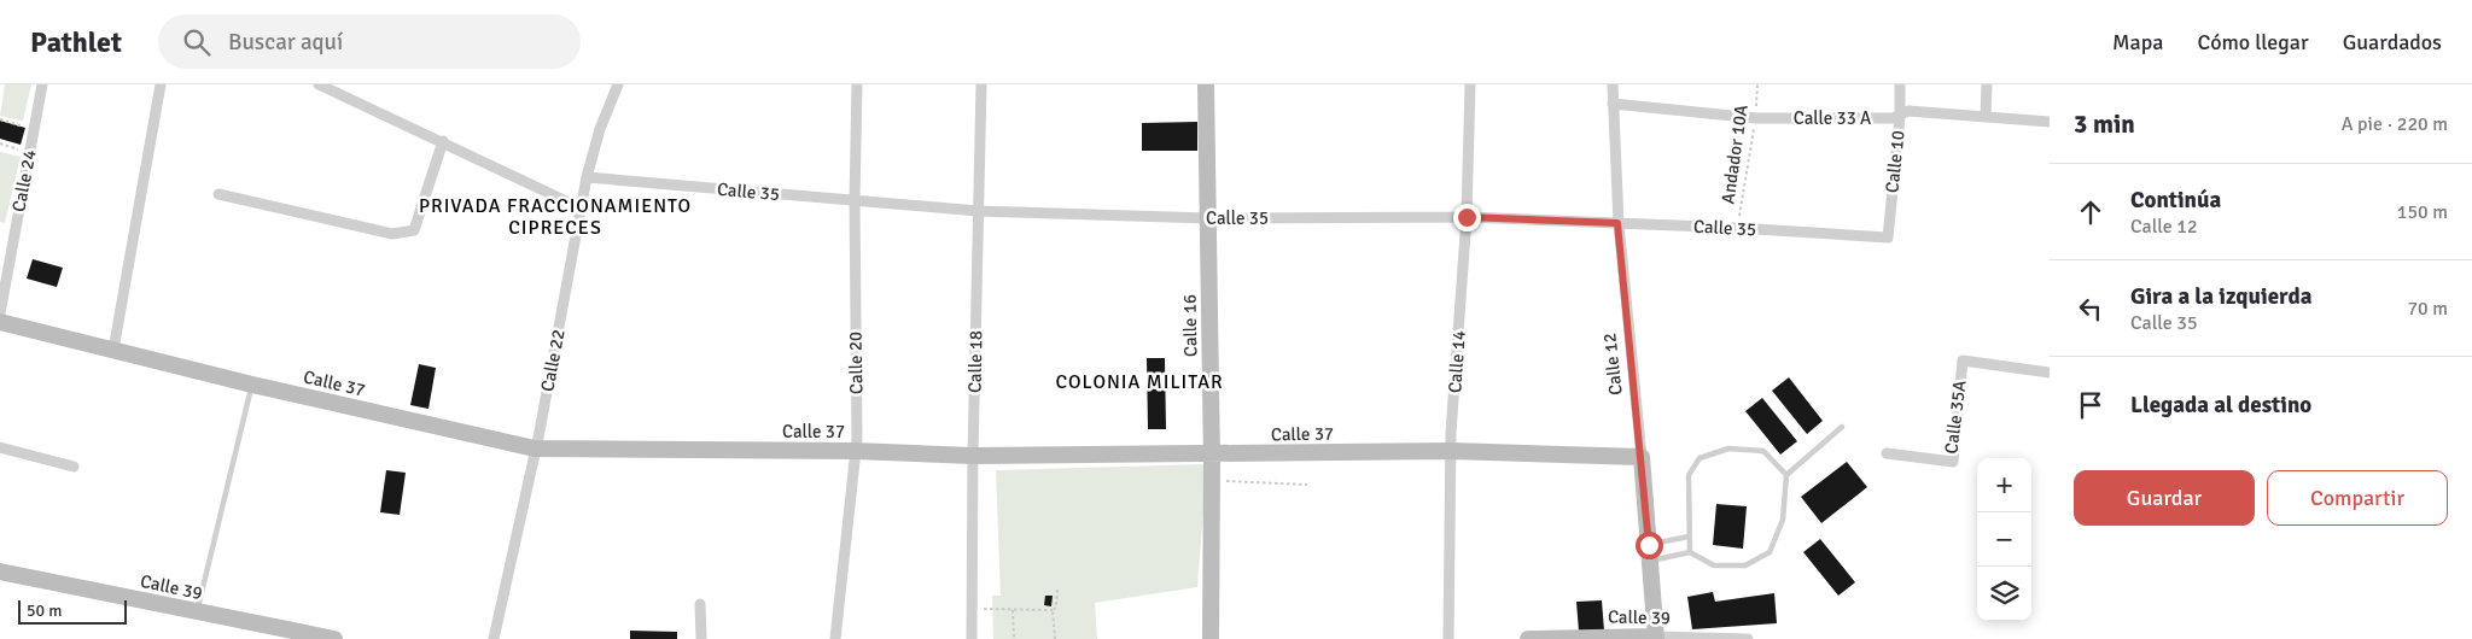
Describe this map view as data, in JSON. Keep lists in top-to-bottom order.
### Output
{
  "streets": {
    "street": [
      "Calle 33 A",
      "Calle 10",
      "Calle 24",
      "Calle 35",
      "Calle 16",
      "Calle 22",
      "Calle 18",
      "Calle 14",
      "Calle 20",
      "Calle 12",
      "Calle 37",
      "Calle 35A",
      "Calle 39"
    ],
    "path": ["Andador 10A"]
  },
  "crossings": [
    ["Calle 33 A", "Andador 10A"],
    ["Calle 33 A", "Calle 10"],
    ["Calle 33 A", "Calle 12"],
    ["Andador 10A", "Calle 35"],
    ["Calle 10", "Calle 35"],
    ["Calle 35", "Calle 16"],
    ["Calle 35", "Calle 22"],
    ["Calle 35", "Calle 18"],
    ["Calle 35", "Calle 14"],
    ["Calle 35", "Calle 20"],
    ["Calle 35", "Calle 12"],
    ["Calle 16", "Calle 37"],
    ["Calle 22", "Calle 37"],
    ["Calle 18", "Calle 37"],
    ["Calle 14", "Calle 37"],
    ["Calle 20", "Calle 37"],
    ["Calle 12", "Calle 37"],
    ["Calle 12", "Calle 39"]
  ],
  "districts": ["PRIVADA FRACCIONAMIENTO CIPRECES", "COLONIA MILITAR"],
  "scale_bar": "50 m",
  "page": {
    "header": "Pathlet",
    "search": "Buscar aquí",
    "nav": ["Mapa", "Cómo llegar", "Guardados"],
    "heading": ["3 min", "A pie · 220 m"],
    "list": [
      ["Continúa", "Calle 12", "150 m"],
      ["Gira a la izquierda", "Calle 35", "70 m"],
      "Llegada al destino"
    ],
    "buttons": ["Guardar", "Compartir"],
    "map_buttons": ["+", "−"],
    "scale": "50 m"
  }
}
